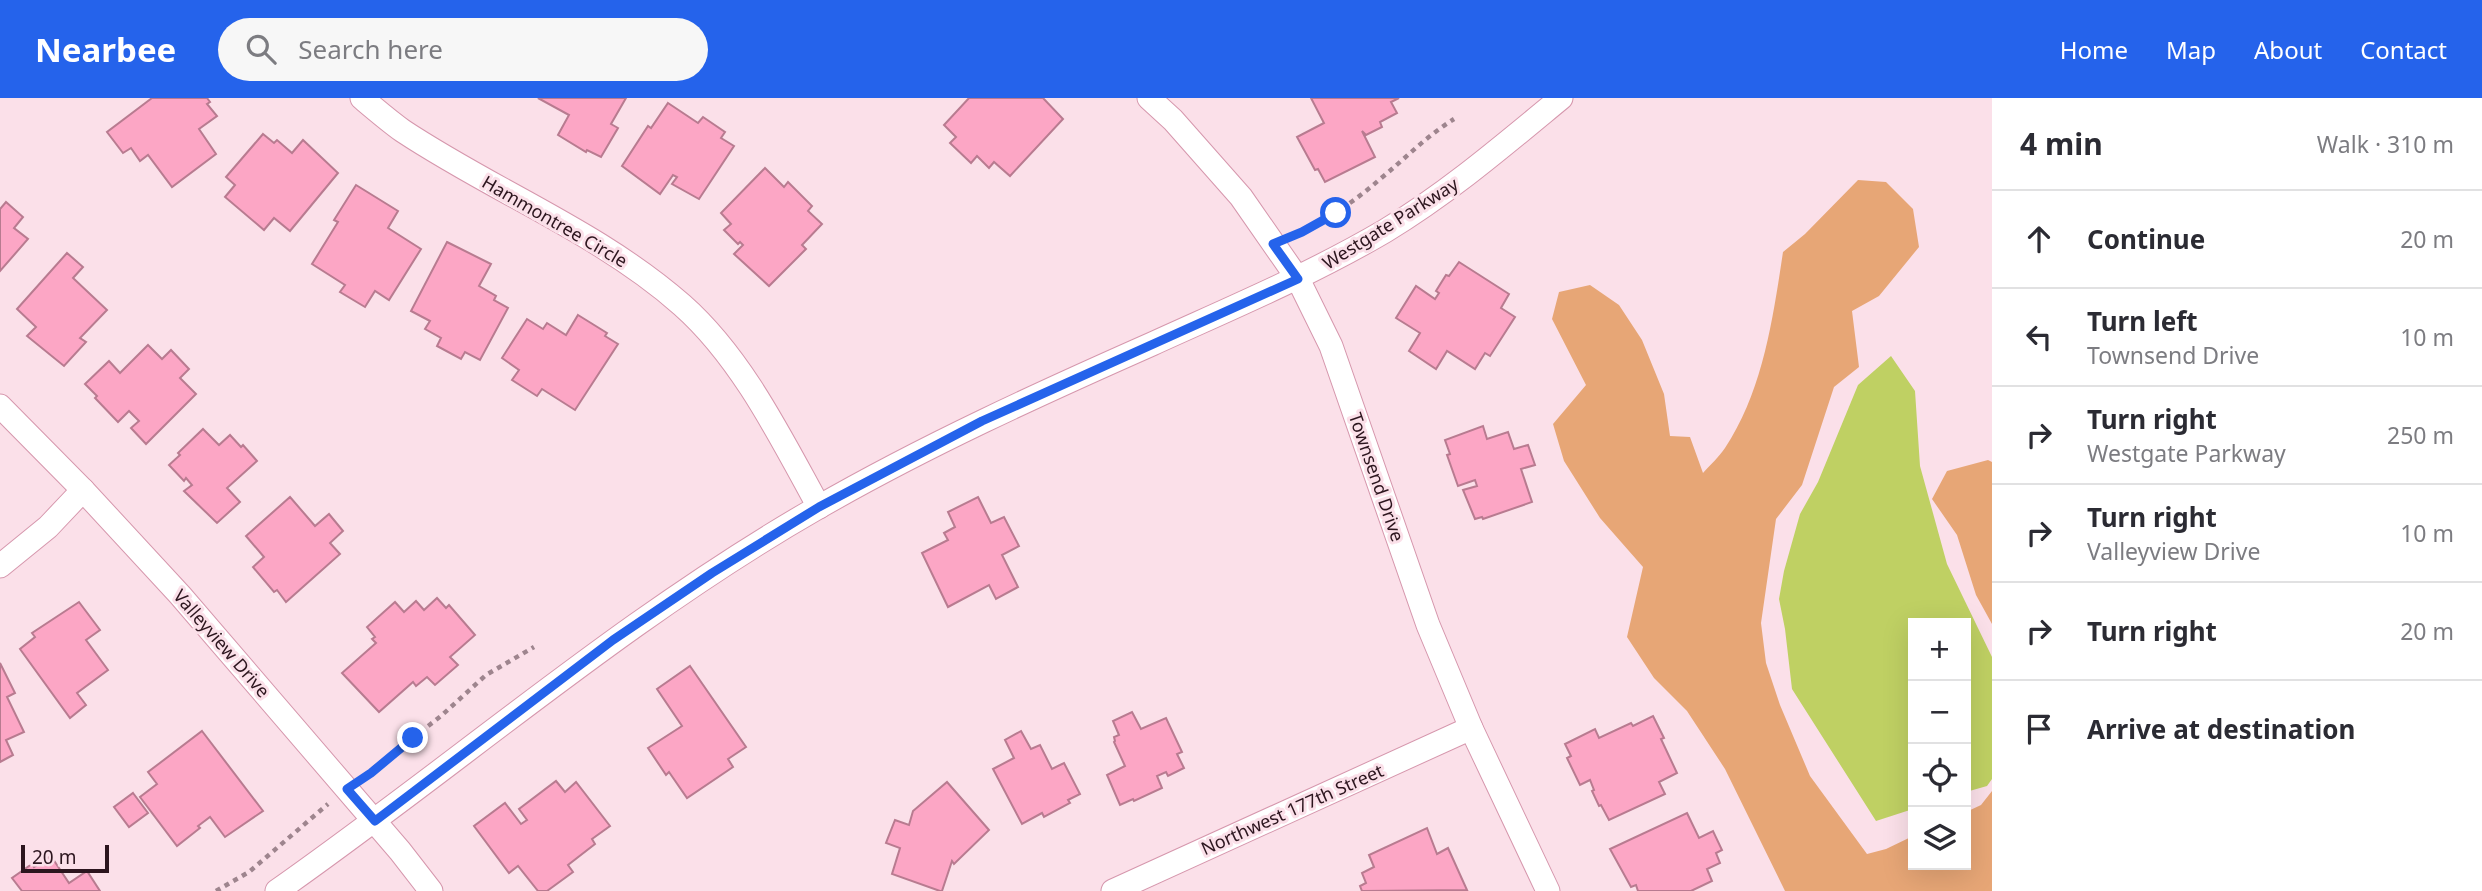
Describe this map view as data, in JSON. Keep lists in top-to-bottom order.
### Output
{
  "streets": {
    "street": [
      "Hammontree Circle",
      "Westgate Parkway",
      "Townsend Drive",
      "Valleyview Drive",
      "Northwest 177th Street"
    ]
  },
  "crossings": [
    ["Hammontree Circle", "Westgate Parkway"],
    ["Westgate Parkway", "Townsend Drive"],
    ["Westgate Parkway", "Valleyview Drive"],
    ["Townsend Drive", "Northwest 177th Street"]
  ],
  "scale_bar": "20 m",
  "page": {
    "header": "Nearbee",
    "search": "Search here",
    "nav": [
      "Home",
      "Map",
      "About",
      "Contact"
    ],
    "heading": ["4 min", "Walk · 310 m"],
    "list": [
      ["Continue", "20 m"],
      ["Turn left", "Townsend Drive", "10 m"],
      ["Turn right", "Westgate Parkway", "250 m"],
      ["Turn right", "Valleyview Drive", "10 m"],
      ["Turn right", "20 m"],
      "Arrive at destination"
    ],
    "map_buttons": ["+", "−"],
    "scale": "20 m"
  }
}
